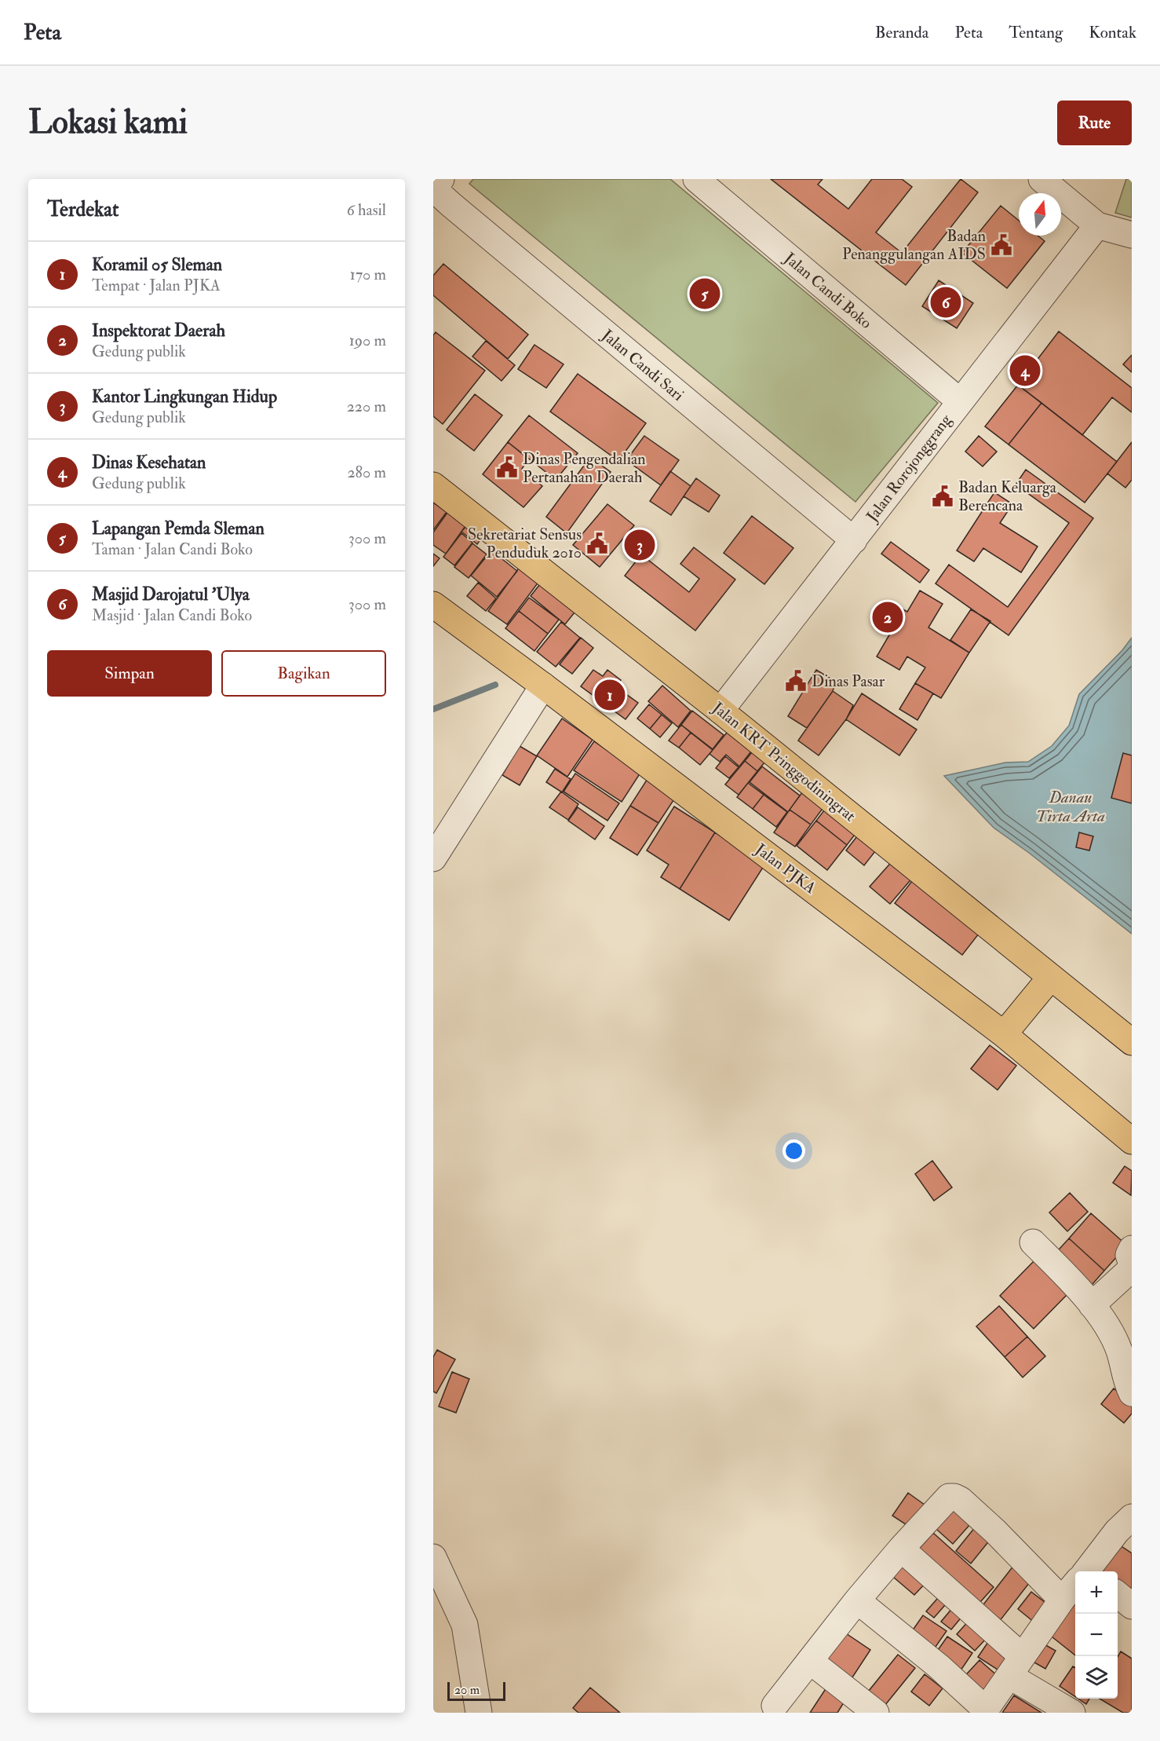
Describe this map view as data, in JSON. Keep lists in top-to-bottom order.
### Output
{
  "streets": {
    "main road": ["Jalan KRT Pringgodiningrat", "Jalan PJKA"],
    "street": ["Jalan Candi Boko", "Jalan Candi Sari", "Jalan Rorojonggrang"]
  },
  "crossings": [
    ["Jalan Candi Boko", "Jalan Rorojonggrang"],
    ["Jalan Candi Sari", "Jalan Rorojonggrang"],
    ["Jalan Rorojonggrang", "Jalan KRT Pringgodiningrat"]
  ],
  "water": ["Danau Tirta Arta"],
  "places": {
    "public building": [
      "Badan Penanggulangan AIDS",
      "Dinas Pengendalian Pertanahan Daerah",
      "Badan Keluarga Berencana",
      "Sekretariat Sensus Penduduk 2010",
      "Dinas Pasar"
    ]
  },
  "scale_bar": "20 m",
  "north": "top",
  "page": {
    "header": "Peta",
    "nav": [
      "Beranda",
      "Peta",
      "Tentang",
      "Kontak"
    ],
    "buttons": [
      "Rute",
      ["Simpan", "Bagikan"]
    ],
    "title": "Lokasi kami",
    "heading": ["Terdekat", "6 hasil"],
    "list": [
      {
        "mark": "1",
        "name": "Koramil 05 Sleman",
        "note": "Tempat · Jalan PJKA",
        "value": "170 m"
      },
      {
        "mark": "2",
        "name": "Inspektorat Daerah",
        "note": "Gedung publik",
        "value": "190 m"
      },
      {
        "mark": "3",
        "name": "Kantor Lingkungan Hidup",
        "note": "Gedung publik",
        "value": "220 m"
      },
      {
        "mark": "4",
        "name": "Dinas Kesehatan",
        "note": "Gedung publik",
        "value": "280 m"
      },
      {
        "mark": "5",
        "name": "Lapangan Pemda Sleman",
        "note": "Taman · Jalan Candi Boko",
        "value": "300 m"
      },
      {
        "mark": "6",
        "name": "Masjid Darojatul 'Ulya",
        "note": "Masjid · Jalan Candi Boko",
        "value": "300 m"
      }
    ],
    "pins": [
      "5",
      "6",
      "4",
      "3",
      "2",
      "1"
    ],
    "map_buttons": ["+", "−"],
    "scale": "20 m"
  }
}
